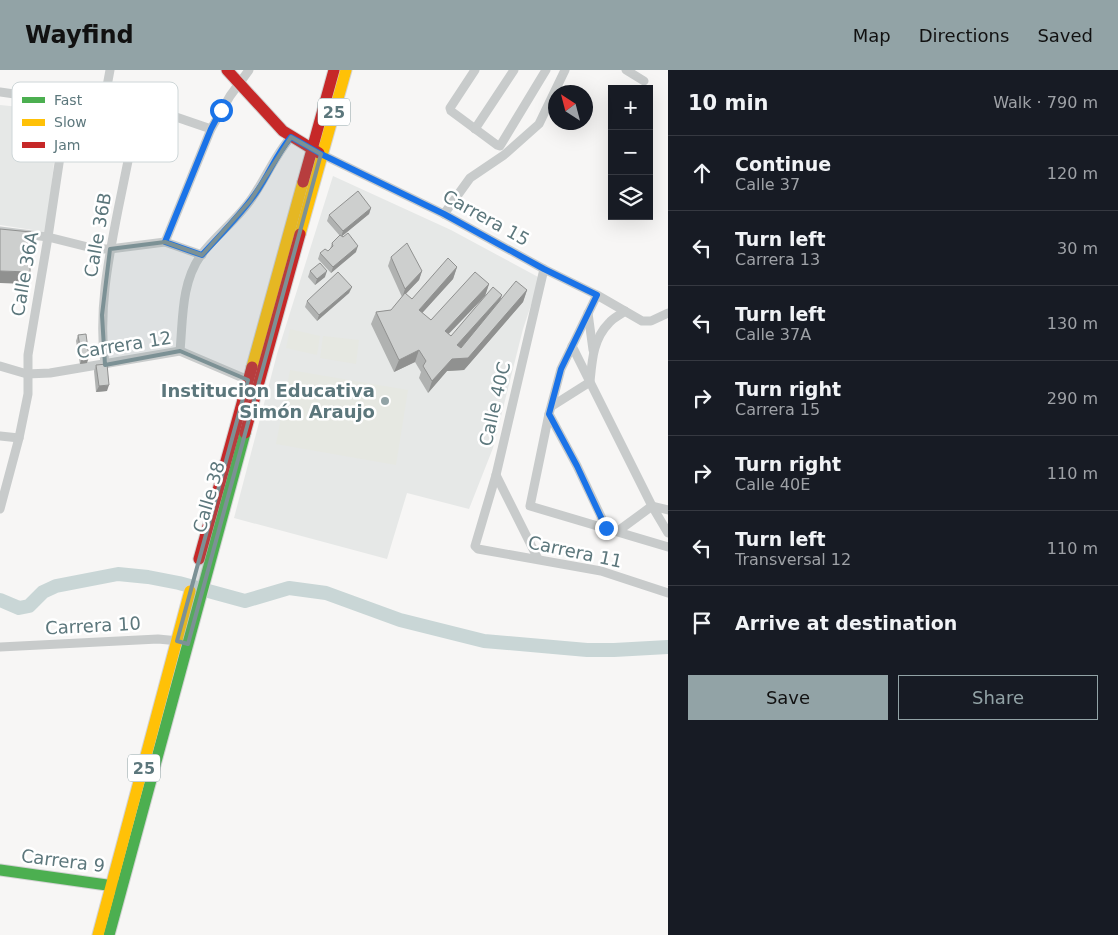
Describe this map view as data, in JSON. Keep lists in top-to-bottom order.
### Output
{
  "streets": {
    "main road": ["25", "Calle 38", "Carrera 9"],
    "street": [
      "Carrera 15",
      "Calle 36B",
      "Calle 36A",
      "Carrera 12",
      "Calle 40C",
      "Carrera 11",
      "Carrera 10"
    ]
  },
  "crossings": [
    ["Carrera 15", "Calle 40C"],
    ["Carrera 15", "Calle 38"],
    ["Calle 36B", "Carrera 12"],
    ["Calle 36A", "Carrera 12"],
    ["Carrera 12", "Calle 38"],
    ["Calle 40C", "Carrera 11"],
    ["Calle 38", "Carrera 10"],
    ["Calle 38", "Carrera 9"]
  ],
  "places": ["Institucion Educativa Simón Araujo"],
  "legend": ["Fast", "Slow", "Jam"],
  "north": "top left",
  "page": {
    "header": "Wayfind",
    "nav": ["Map", "Directions", "Saved"],
    "heading": ["10 min", "Walk · 790 m"],
    "map_buttons": ["+", "−"],
    "list": [
      ["Continue", "Calle 37", "120 m"],
      ["Turn left", "Carrera 13", "30 m"],
      ["Turn left", "Calle 37A", "130 m"],
      ["Turn right", "Carrera 15", "290 m"],
      ["Turn right", "Calle 40E", "110 m"],
      ["Turn left", "Transversal 12", "110 m"],
      "Arrive at destination"
    ],
    "buttons": ["Save", "Share"]
  }
}
